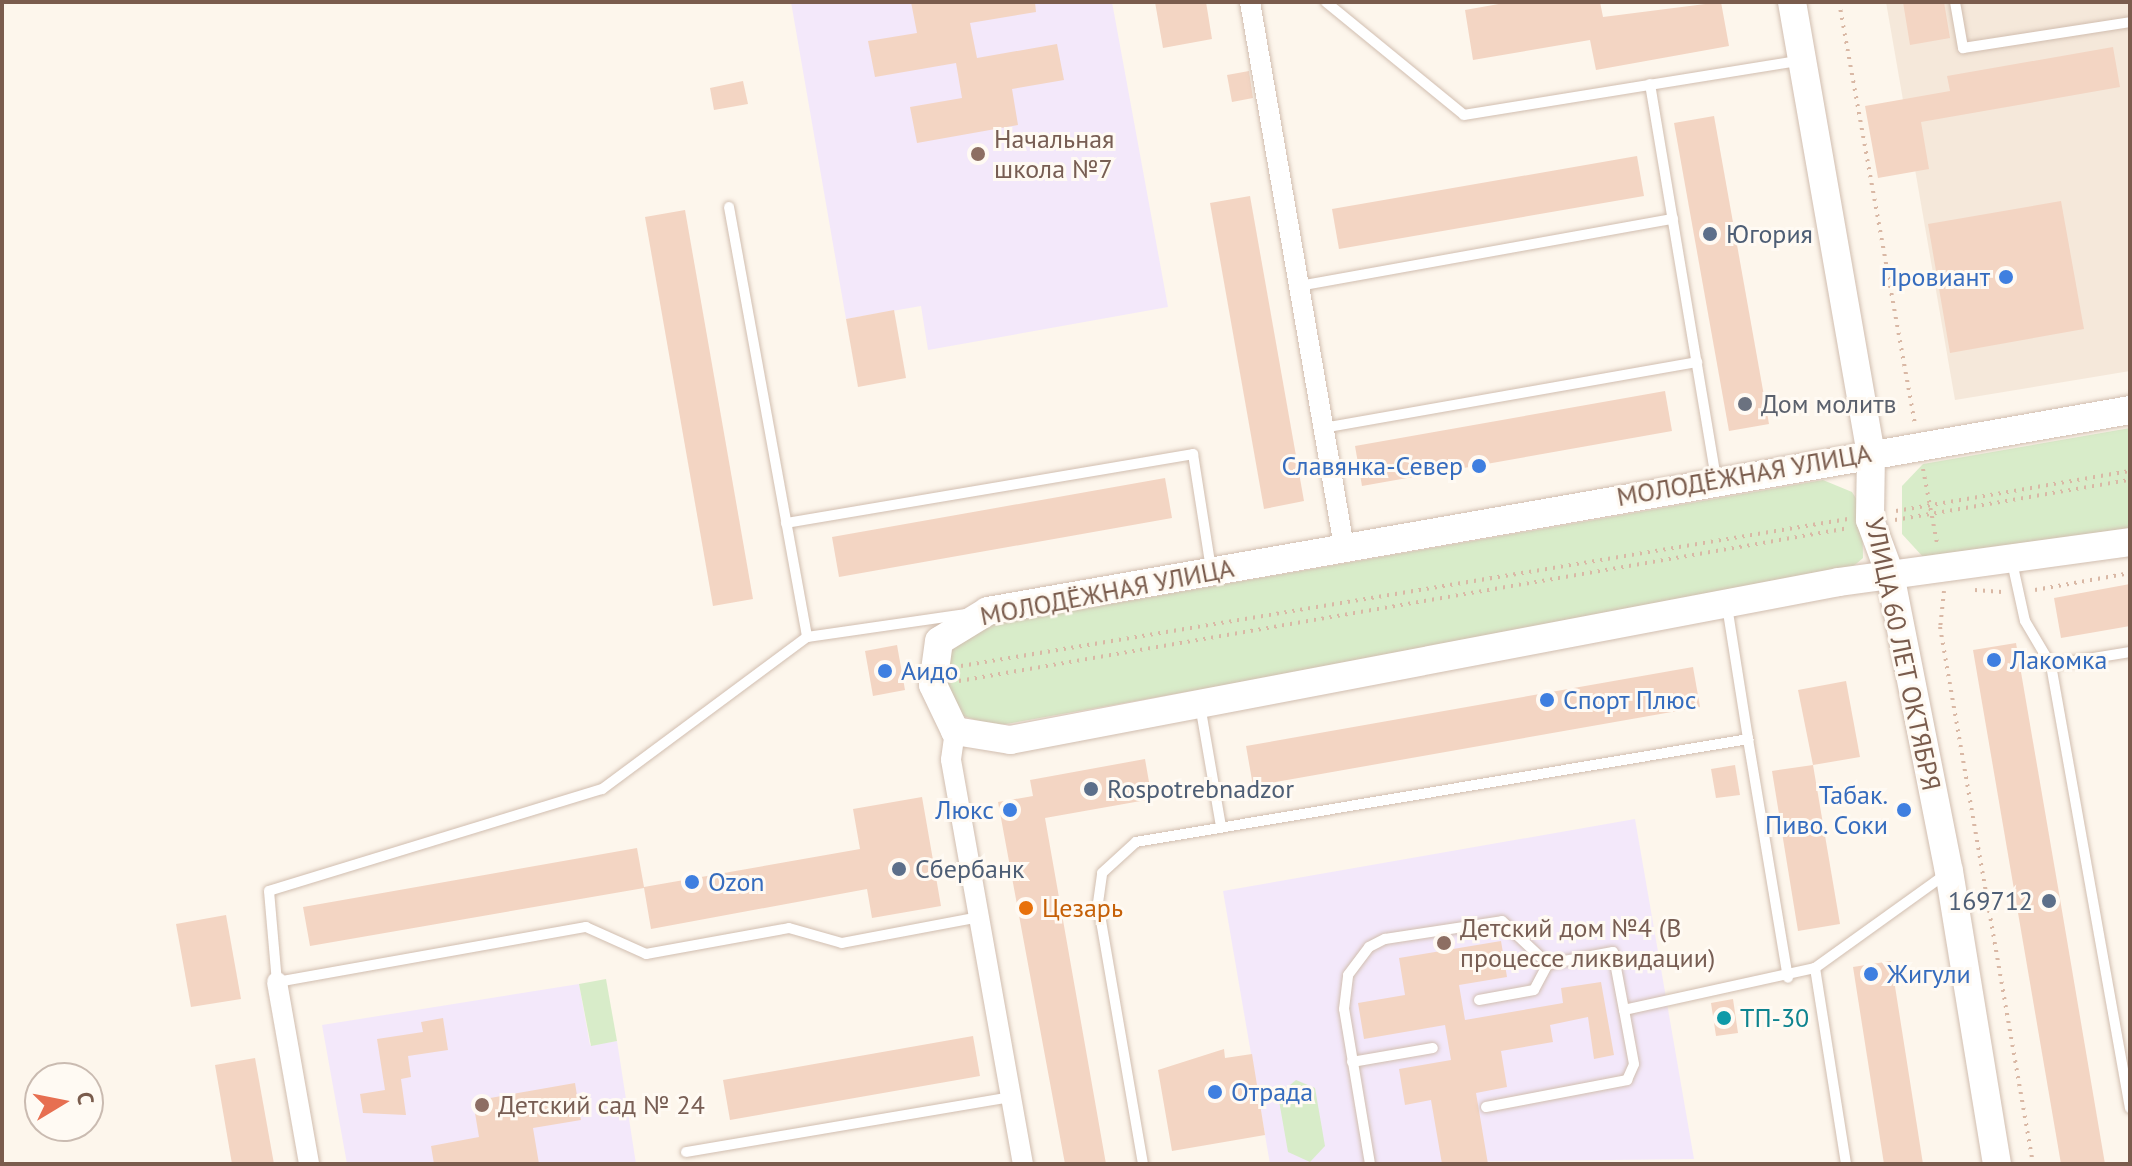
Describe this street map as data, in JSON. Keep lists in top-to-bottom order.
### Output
{
  "streets": {
    "main road": ["МОЛОДЁЖНАЯ УЛИЦА", "УЛИЦА 60 ЛЕТ ОКТЯБРЯ"]
  },
  "crossings": [
    ["МОЛОДЁЖНАЯ УЛИЦА", "УЛИЦА 60 ЛЕТ ОКТЯБРЯ"]
  ],
  "places": [
    "Начальная школа №7",
    "Югория",
    "Провиант",
    "Дом молитв",
    "Славянка-Север",
    "Лакомка",
    "Аидо",
    "Спорт Плюс",
    "Rospotrebnadzor",
    "Люкс",
    "Табак. Пиво. Соки",
    "Сбербанк",
    "Ozon",
    "169712",
    "Цезарь",
    "Детский дом №4 (В процессе ликвидации)",
    "Жигули",
    "ТП-30",
    "Отрада",
    "Детский сад № 24"
  ],
  "north": "right"
}
